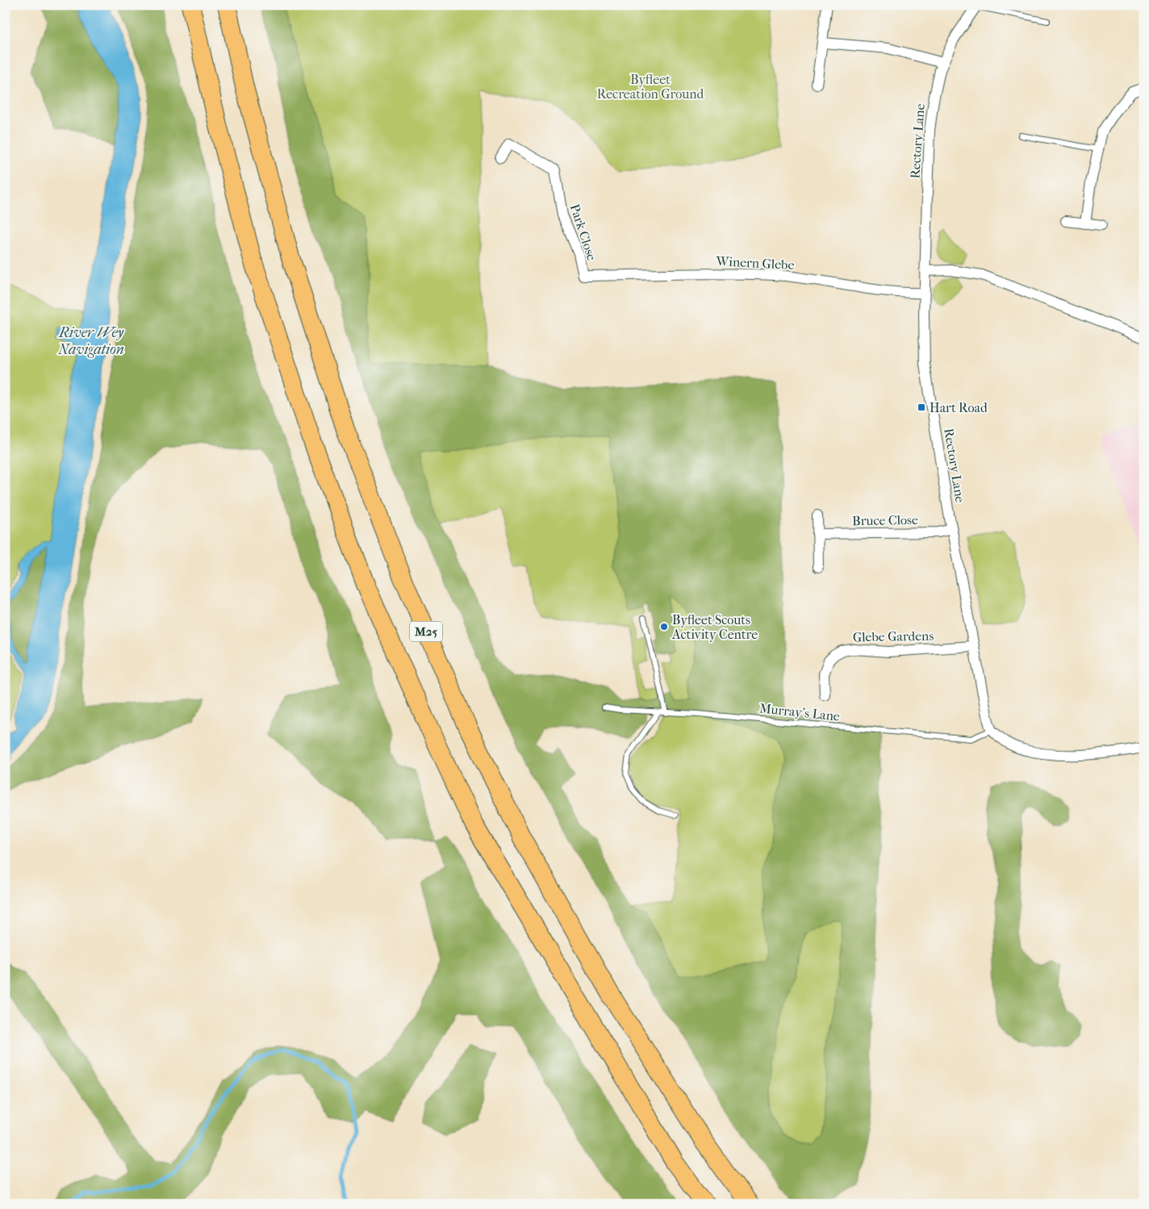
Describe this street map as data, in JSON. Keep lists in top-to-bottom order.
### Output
{
  "streets": {
    "highway": ["M25"],
    "street": [
      "Rectory Lane",
      "Park Close",
      "Winern Glebe",
      "Bruce Close",
      "Glebe Gardens"
    ],
    "lane": ["Murray's Lane"]
  },
  "crossings": [
    ["Rectory Lane", "Winern Glebe"],
    ["Rectory Lane", "Bruce Close"],
    ["Rectory Lane", "Glebe Gardens"],
    ["Rectory Lane", "Murray's Lane"],
    ["Park Close", "Winern Glebe"]
  ],
  "water": ["River Wey Navigation"],
  "parks": ["Byfleet Recreation Ground"],
  "places": {
    "transit": ["Hart Road"],
    "other": ["Byfleet Scouts Activity Centre"]
  }
}
